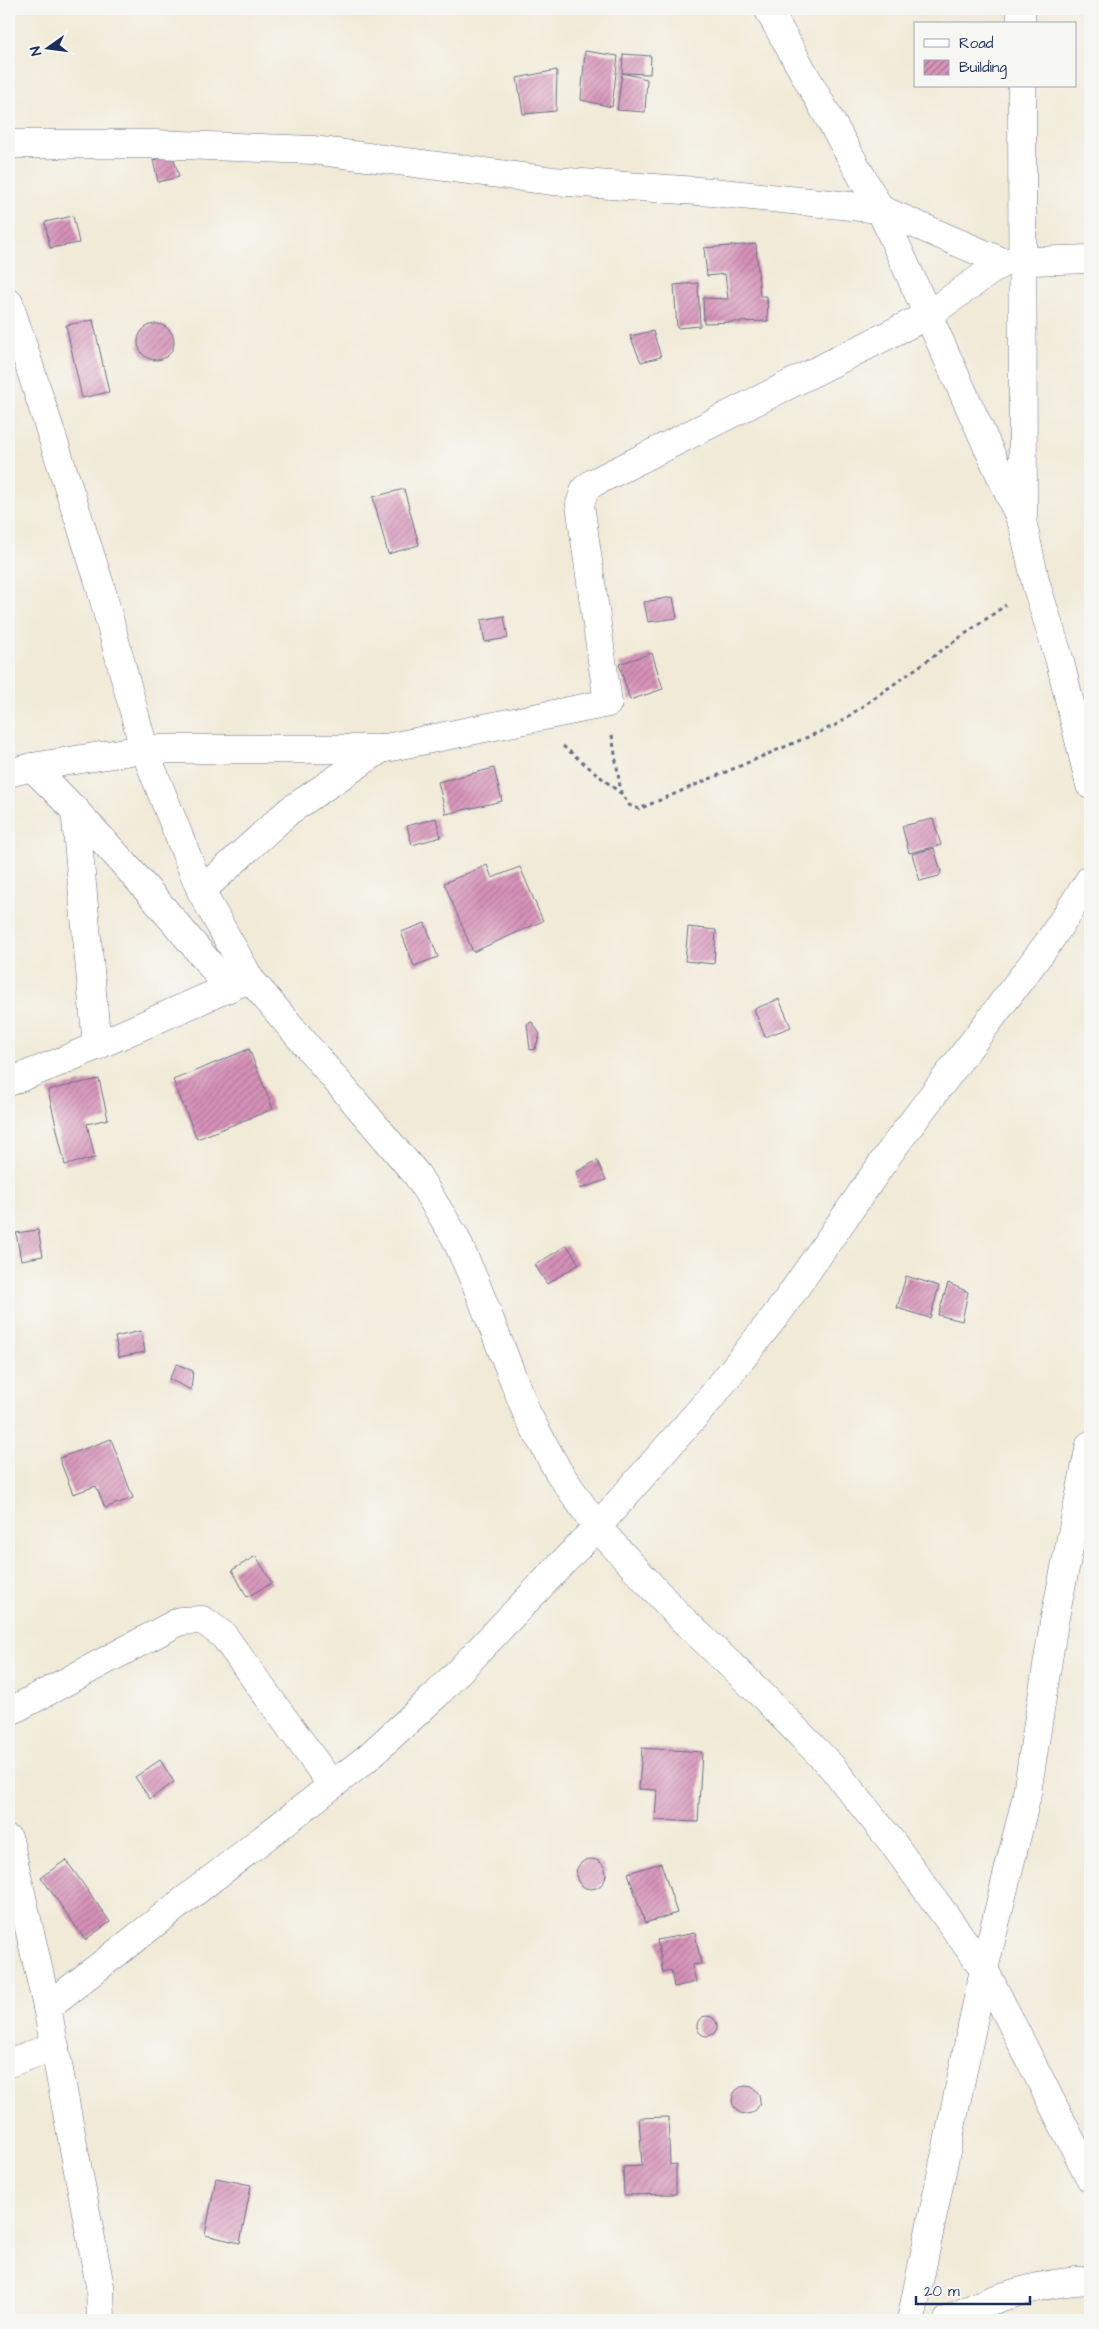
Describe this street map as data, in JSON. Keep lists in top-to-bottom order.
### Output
{
  "legend": ["Road", "Building"],
  "scale_bar": "20 m",
  "north": "left"
}
